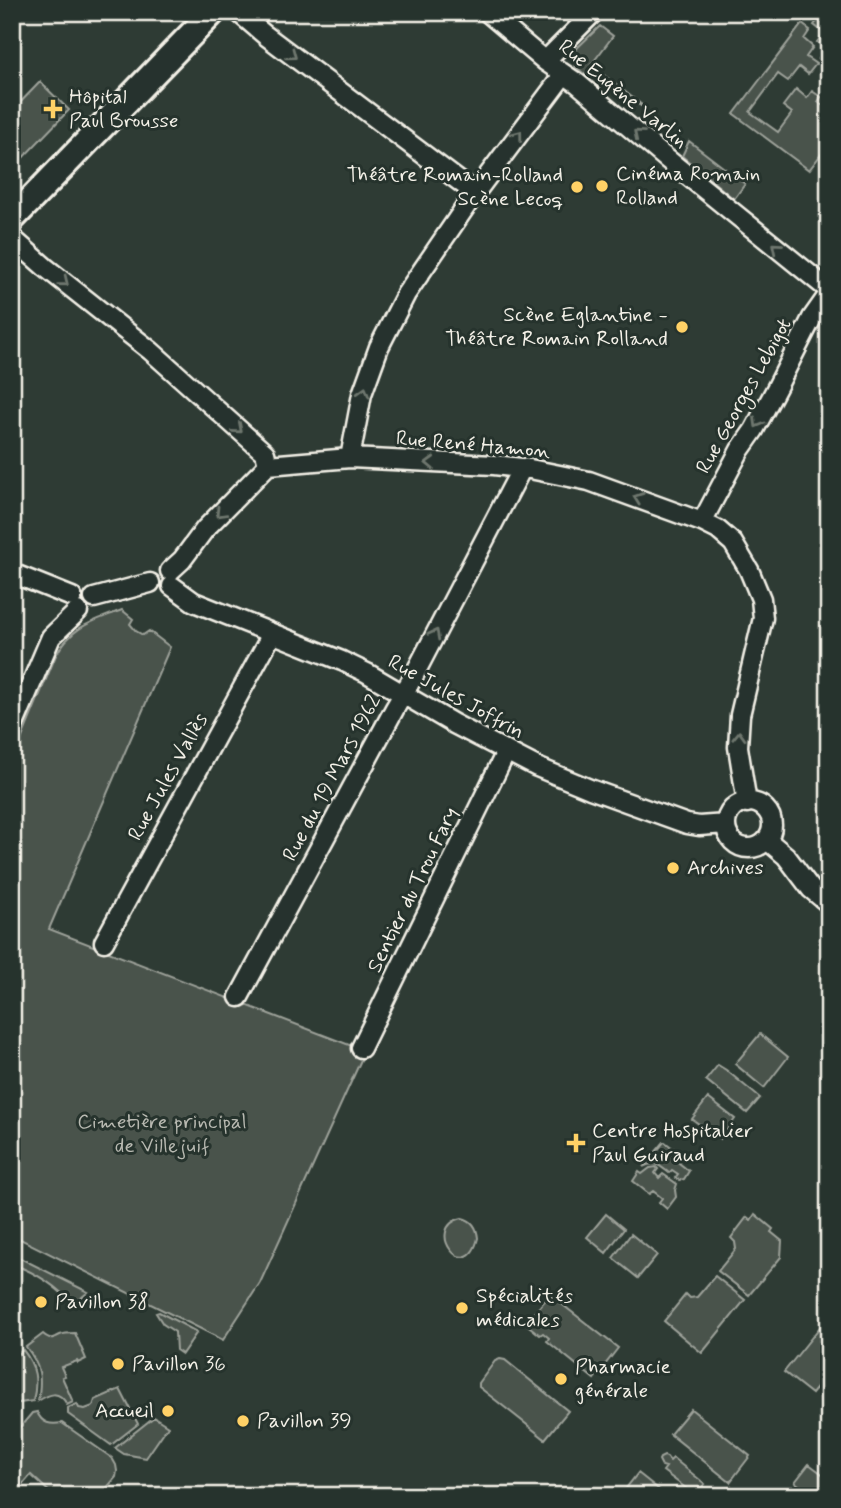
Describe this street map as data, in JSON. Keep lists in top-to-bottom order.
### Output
{
  "streets": {
    "street": [
      "Rue Eugène Varlin",
      "Rue Georges Lebigot",
      "Rue René Hamon",
      "Rue Jules Joffrin",
      "Rue Jules Vallès",
      "Rue du 19 Mars 1962",
      "Sentier du Trou Fary"
    ]
  },
  "crossings": [
    ["Rue Eugène Varlin", "Rue Georges Lebigot"],
    ["Rue Georges Lebigot", "Rue René Hamon"],
    ["Rue René Hamon", "Rue Jules Joffrin"],
    ["Rue René Hamon", "Rue du 19 Mars 1962"],
    ["Rue Jules Joffrin", "Rue Jules Vallès"],
    ["Rue Jules Joffrin", "Rue du 19 Mars 1962"],
    ["Rue Jules Joffrin", "Sentier du Trou Fary"]
  ],
  "one_way": ["Rue Eugène Varlin", "Rue Georges Lebigot", "Rue du 19 Mars 1962"],
  "parks": ["Cimetière principal de Villejuif"],
  "places": {
    "health": ["Hôpital Paul Brousse", "Centre Hospitalier Paul Guiraud"],
    "other": [
      "Cinéma Romain Rolland",
      "Théâtre Romain-Rolland Scène Lecoq",
      "Scène Eglantine - Théâtre Romain Rolland",
      "Archives",
      "Pavillon 38",
      "Spécialités médicales",
      "Pavillon 36",
      "Pharmacie générale",
      "Accueil",
      "Pavillon 39"
    ]
  }
}
